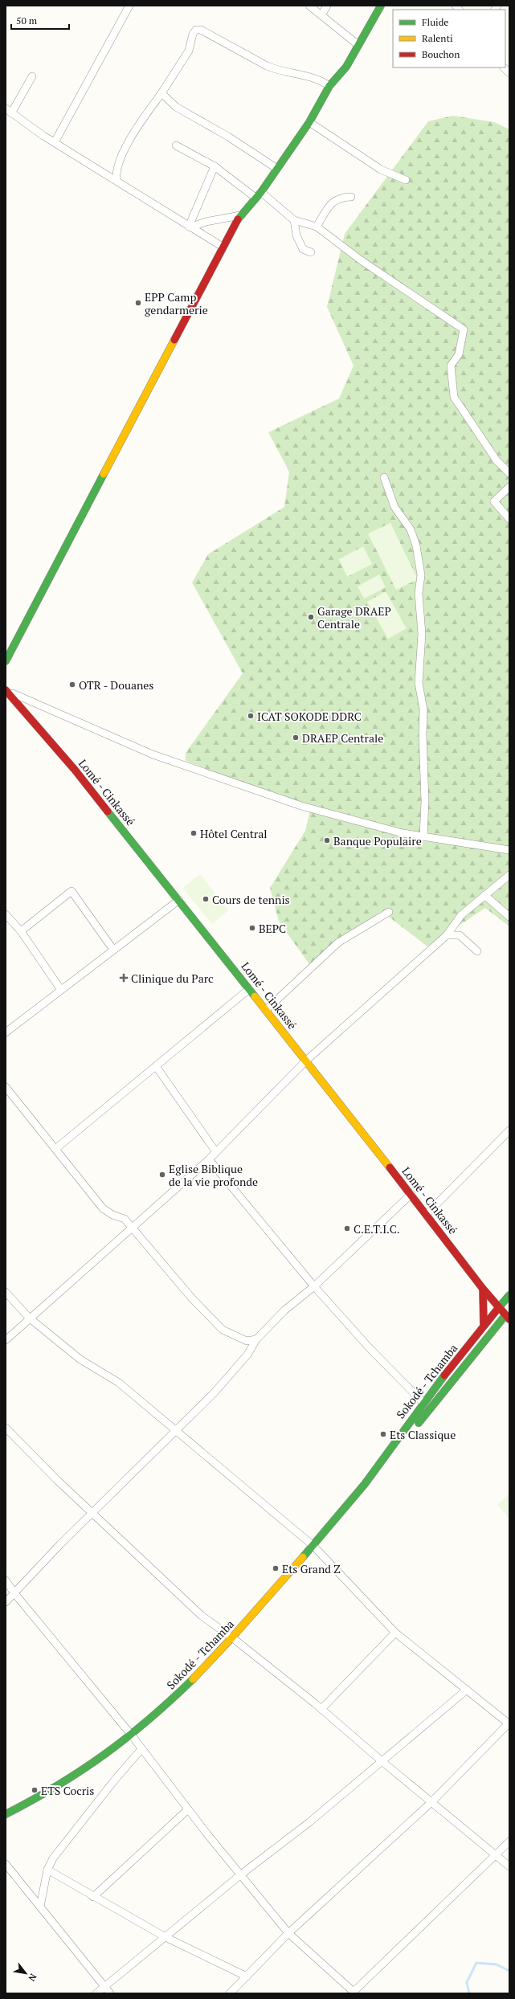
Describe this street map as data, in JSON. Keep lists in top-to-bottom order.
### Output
{
  "streets": {
    "main road": ["Lomé - Cinkassé", "Sokodé - Tchamba"]
  },
  "crossings": [
    ["Lomé - Cinkassé", "Sokodé - Tchamba"]
  ],
  "places": {
    "other": [
      "EPP Camp gendarmerie",
      "Garage DRAEP Centrale",
      "OTR - Douanes",
      "ICAT SOKODE DDRC",
      "DRAEP Centrale",
      "Hôtel Central",
      "Banque Populaire",
      "Cours de tennis",
      "BEPC",
      "Eglise Biblique de la vie profonde",
      "C.E.T.I.C.",
      "Ets Classique",
      "Ets Grand Z",
      "ETS Cocris"
    ],
    "health": ["Clinique du Parc"]
  },
  "legend": ["Fluide", "Ralenti", "Bouchon"],
  "scale_bar": "50 m",
  "north": "bottom right"
}
